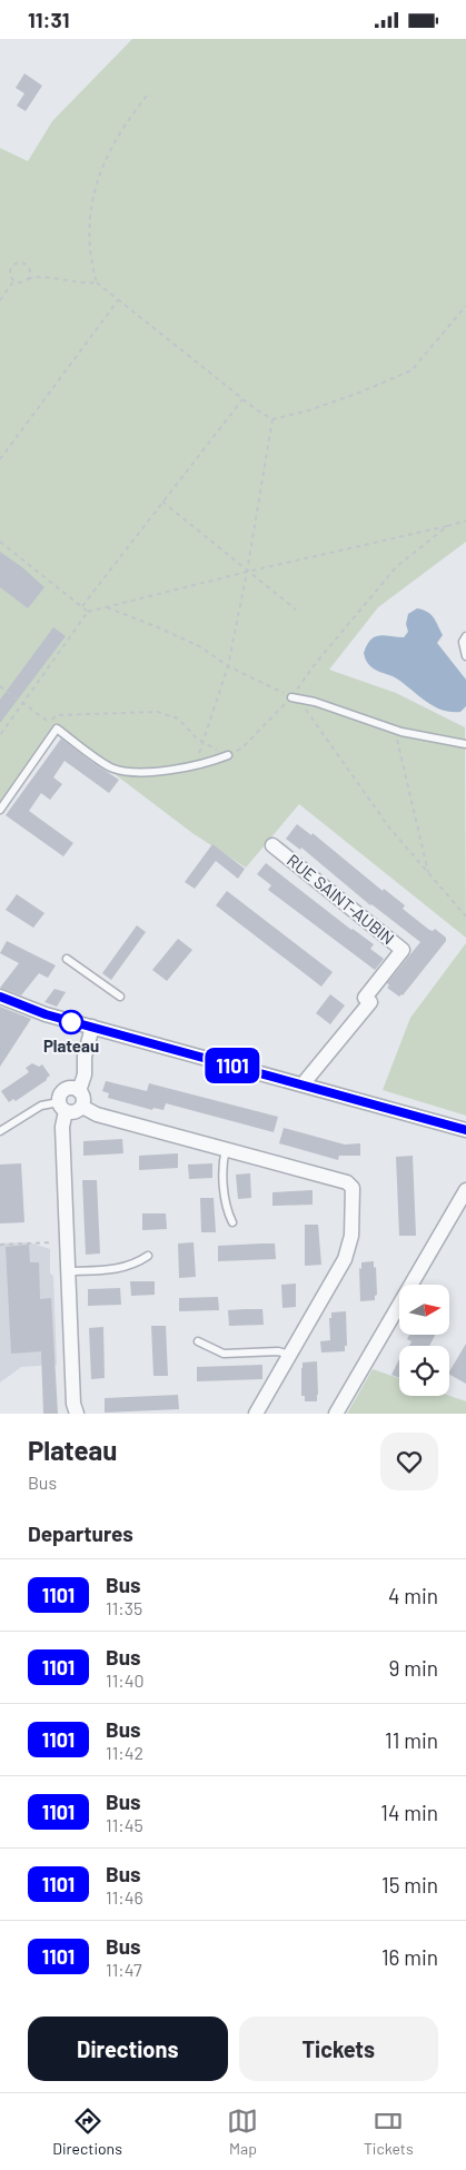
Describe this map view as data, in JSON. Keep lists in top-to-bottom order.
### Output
{
  "streets": {
    "street": ["RUE SAINT-AUBIN"]
  },
  "places": ["Plateau"],
  "lines": ["bus line 1101"],
  "north": "right",
  "page": {
    "status": "11:31",
    "on_map": "1101",
    "heading": [
      ["Plateau", "Bus"],
      "Departures"
    ],
    "list": [
      {
        "mark": "1101",
        "name": "Bus",
        "note": "11:35",
        "value": "4 min"
      },
      {
        "mark": "1101",
        "name": "Bus",
        "note": "11:40",
        "value": "9 min"
      },
      {
        "mark": "1101",
        "name": "Bus",
        "note": "11:42",
        "value": "11 min"
      },
      {
        "mark": "1101",
        "name": "Bus",
        "note": "11:45",
        "value": "14 min"
      },
      {
        "mark": "1101",
        "name": "Bus",
        "note": "11:46",
        "value": "15 min"
      },
      {
        "mark": "1101",
        "name": "Bus",
        "note": "11:47",
        "value": "16 min"
      }
    ],
    "buttons": ["Directions", "Tickets"],
    "tabs": ["Directions", "Map", "Tickets"]
  }
}
